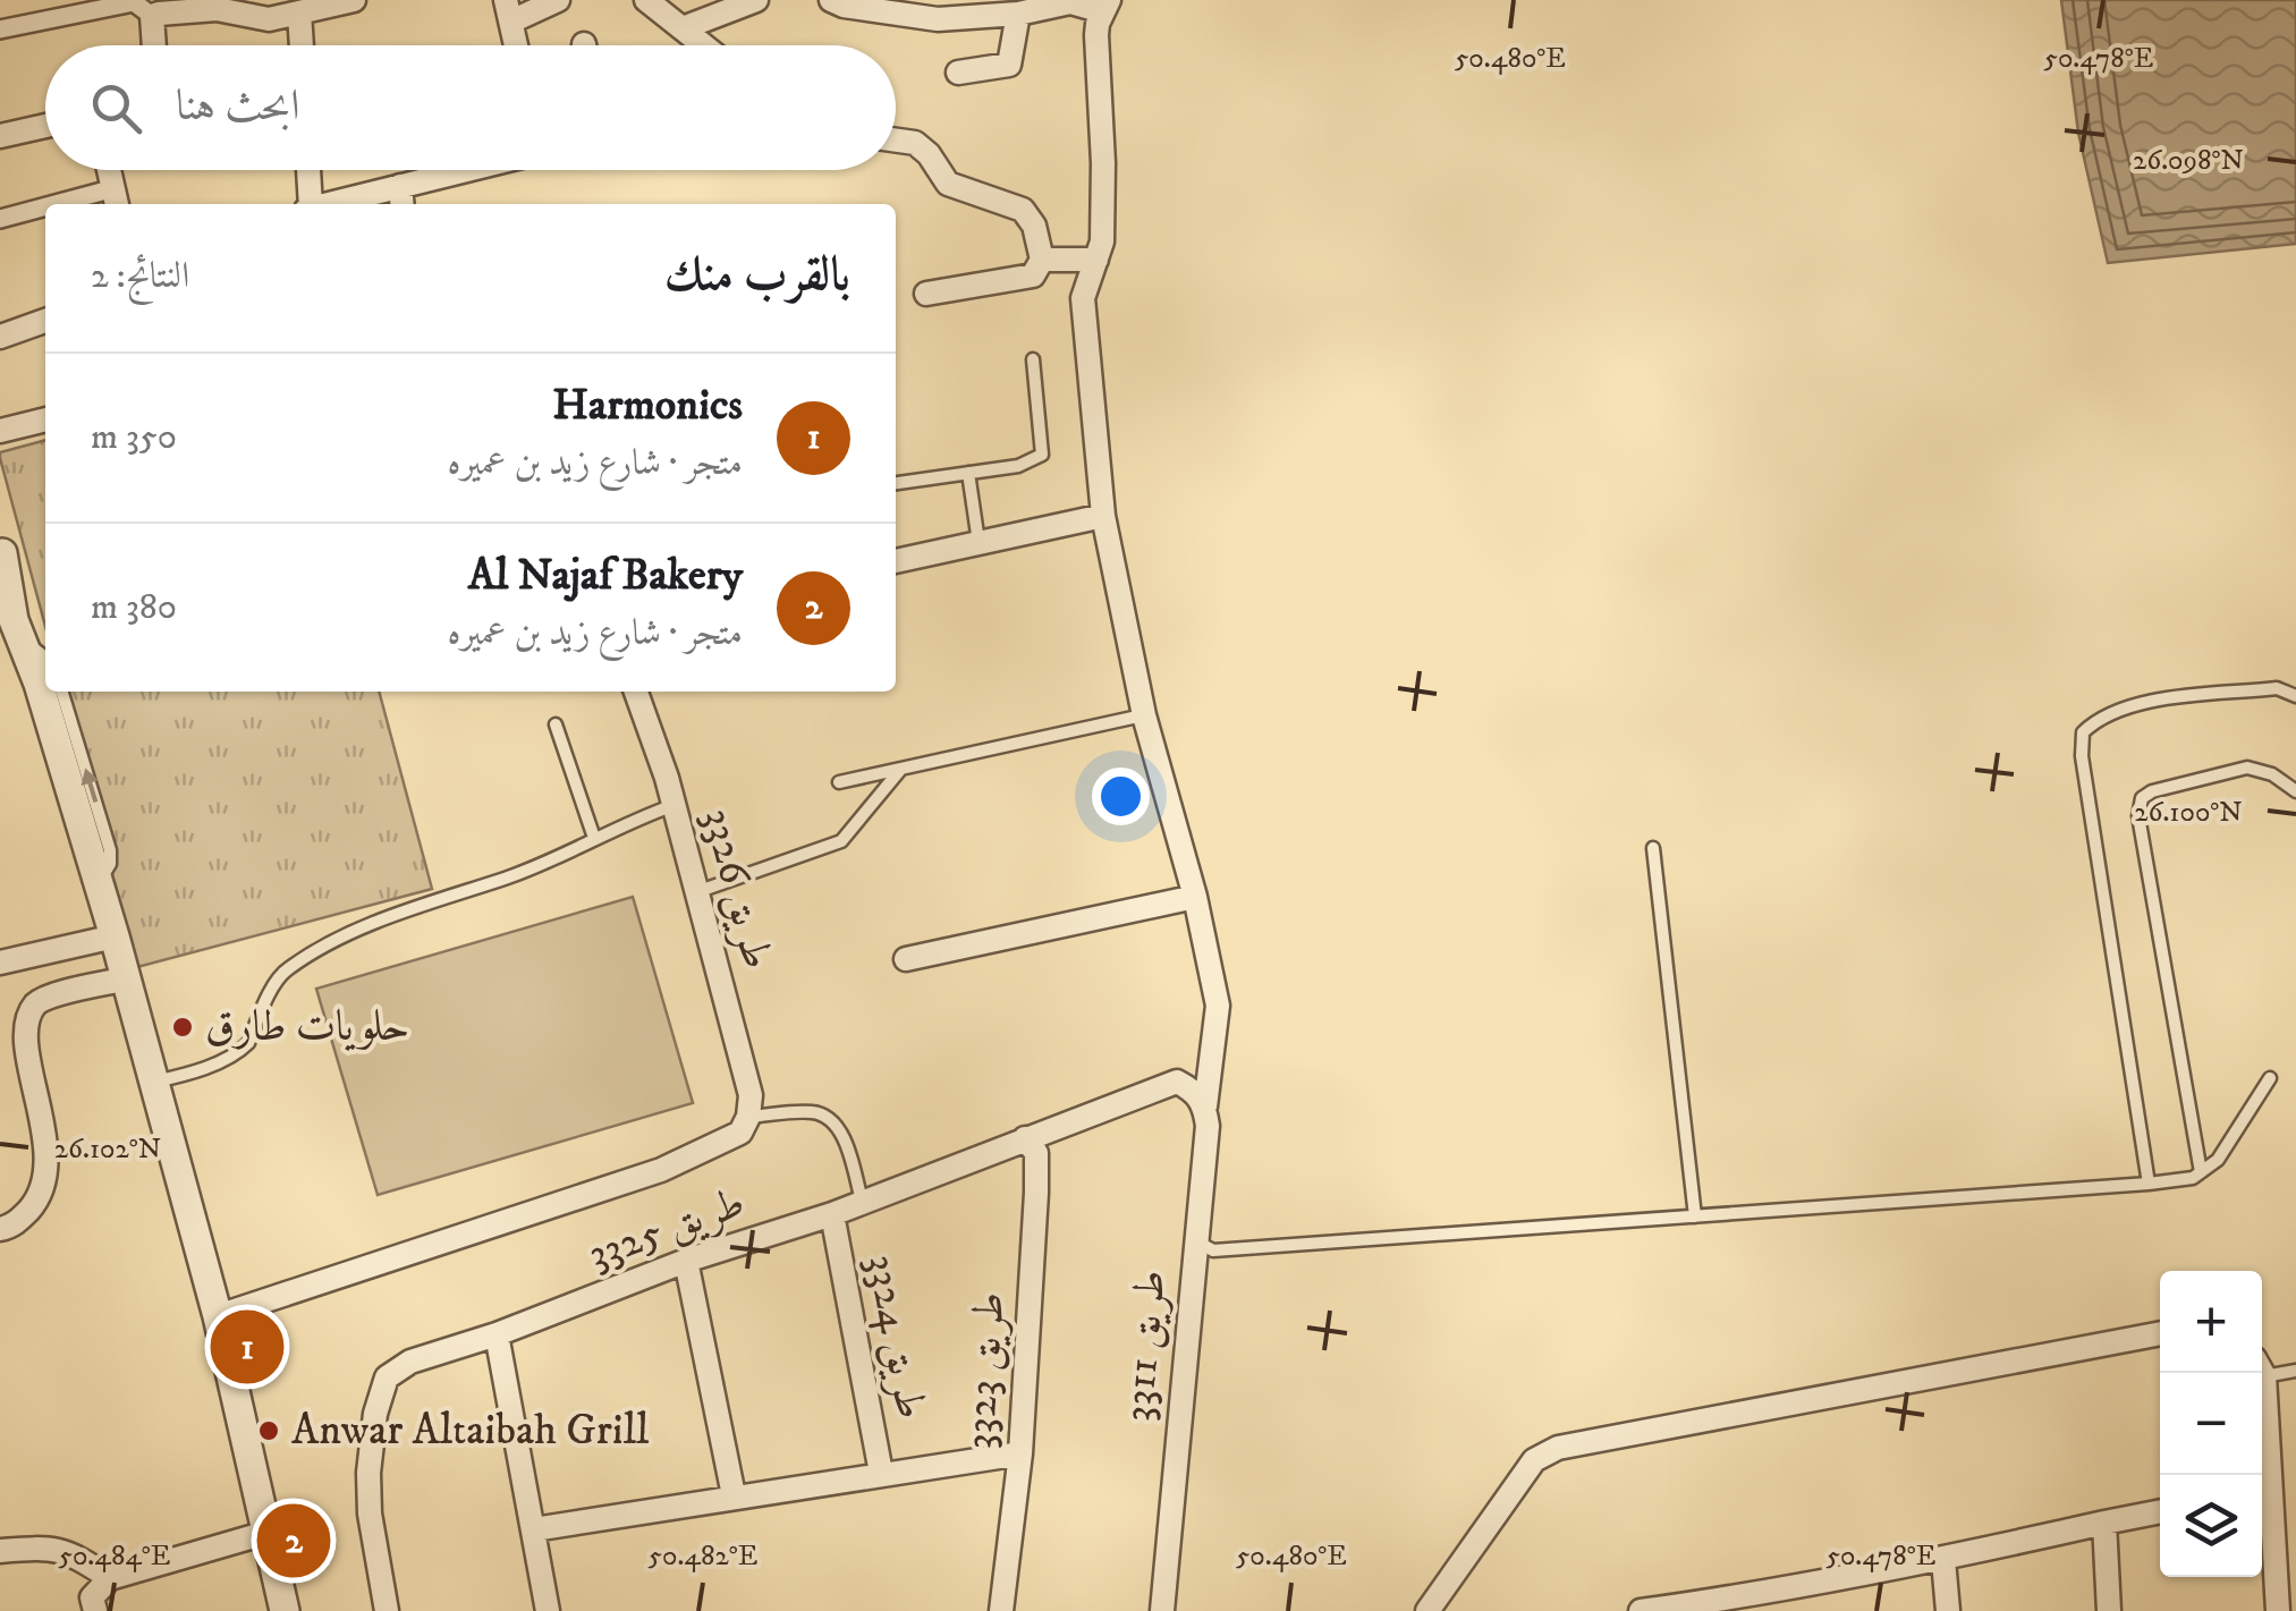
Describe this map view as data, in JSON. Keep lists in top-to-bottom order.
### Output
{
  "streets": {
    "street": [
      "طريق 3326",
      "طريق 3325",
      "طريق 3324",
      "طريق 3311",
      "طريق 3323"
    ]
  },
  "crossings": [
    ["طريق 3325", "طريق 3324"],
    ["طريق 3325", "طريق 3311"],
    ["طريق 3325", "طريق 3323"],
    ["طريق 3324", "طريق 3323"]
  ],
  "places": ["حلويات طارق", "Anwar Altaibah Grill"],
  "page": {
    "search": "ابحث هنا",
    "heading": ["بالقرب منك", "النتائج: 2"],
    "list": [
      {
        "mark": "1",
        "name": "Harmonics",
        "note": "متجر · شارع زيد بن عميره",
        "value": "350 m"
      },
      {
        "mark": "2",
        "name": "Al Najaf Bakery",
        "note": "متجر · شارع زيد بن عميره",
        "value": "380 m"
      }
    ],
    "map_buttons": ["+", "−"],
    "pins": ["1", "2"]
  },
  "coordinates": [
    "50.480°E",
    "50.478°E",
    "26.098°N",
    "26.100°N",
    "26.102°N",
    "50.484°E",
    "50.482°E"
  ]
}
